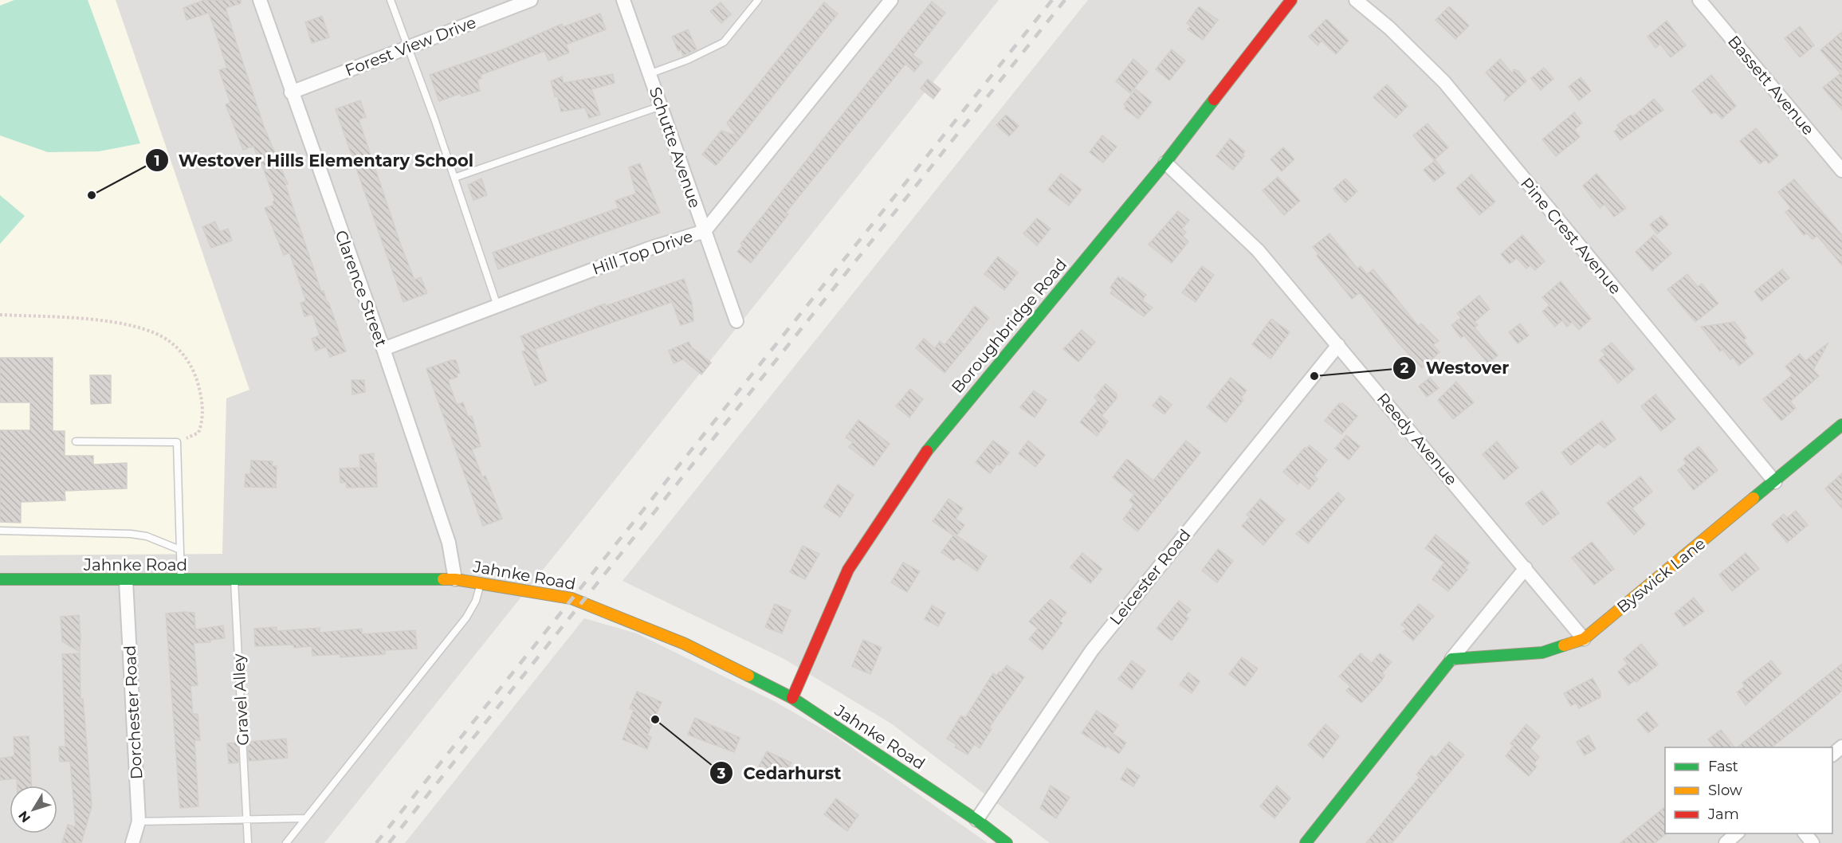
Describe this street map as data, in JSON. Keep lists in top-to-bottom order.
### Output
{
  "streets": {
    "street": [
      "Forest View Drive",
      "Bassett Avenue",
      "Schutte Avenue",
      "Pine Crest Avenue",
      "Hill Top Drive",
      "Clarence Street",
      "Boroughbridge Road",
      "Reedy Avenue",
      "Jahnke Road",
      "Byswick Lane",
      "Leicester Road",
      "Dorchester Road"
    ],
    "lane": ["Gravel Alley"]
  },
  "crossings": [
    ["Forest View Drive", "Clarence Street"],
    ["Schutte Avenue", "Hill Top Drive"],
    ["Pine Crest Avenue", "Byswick Lane"],
    ["Hill Top Drive", "Clarence Street"],
    ["Clarence Street", "Jahnke Road"],
    ["Boroughbridge Road", "Reedy Avenue"],
    ["Boroughbridge Road", "Jahnke Road"],
    ["Reedy Avenue", "Byswick Lane"],
    ["Reedy Avenue", "Leicester Road"],
    ["Jahnke Road", "Leicester Road"],
    ["Jahnke Road", "Gravel Alley"],
    ["Jahnke Road", "Dorchester Road"]
  ],
  "places": ["Westover Hills Elementary School", "Westover", "Cedarhurst"],
  "legend": ["Fast", "Slow", "Jam"],
  "north": "bottom left"
}
